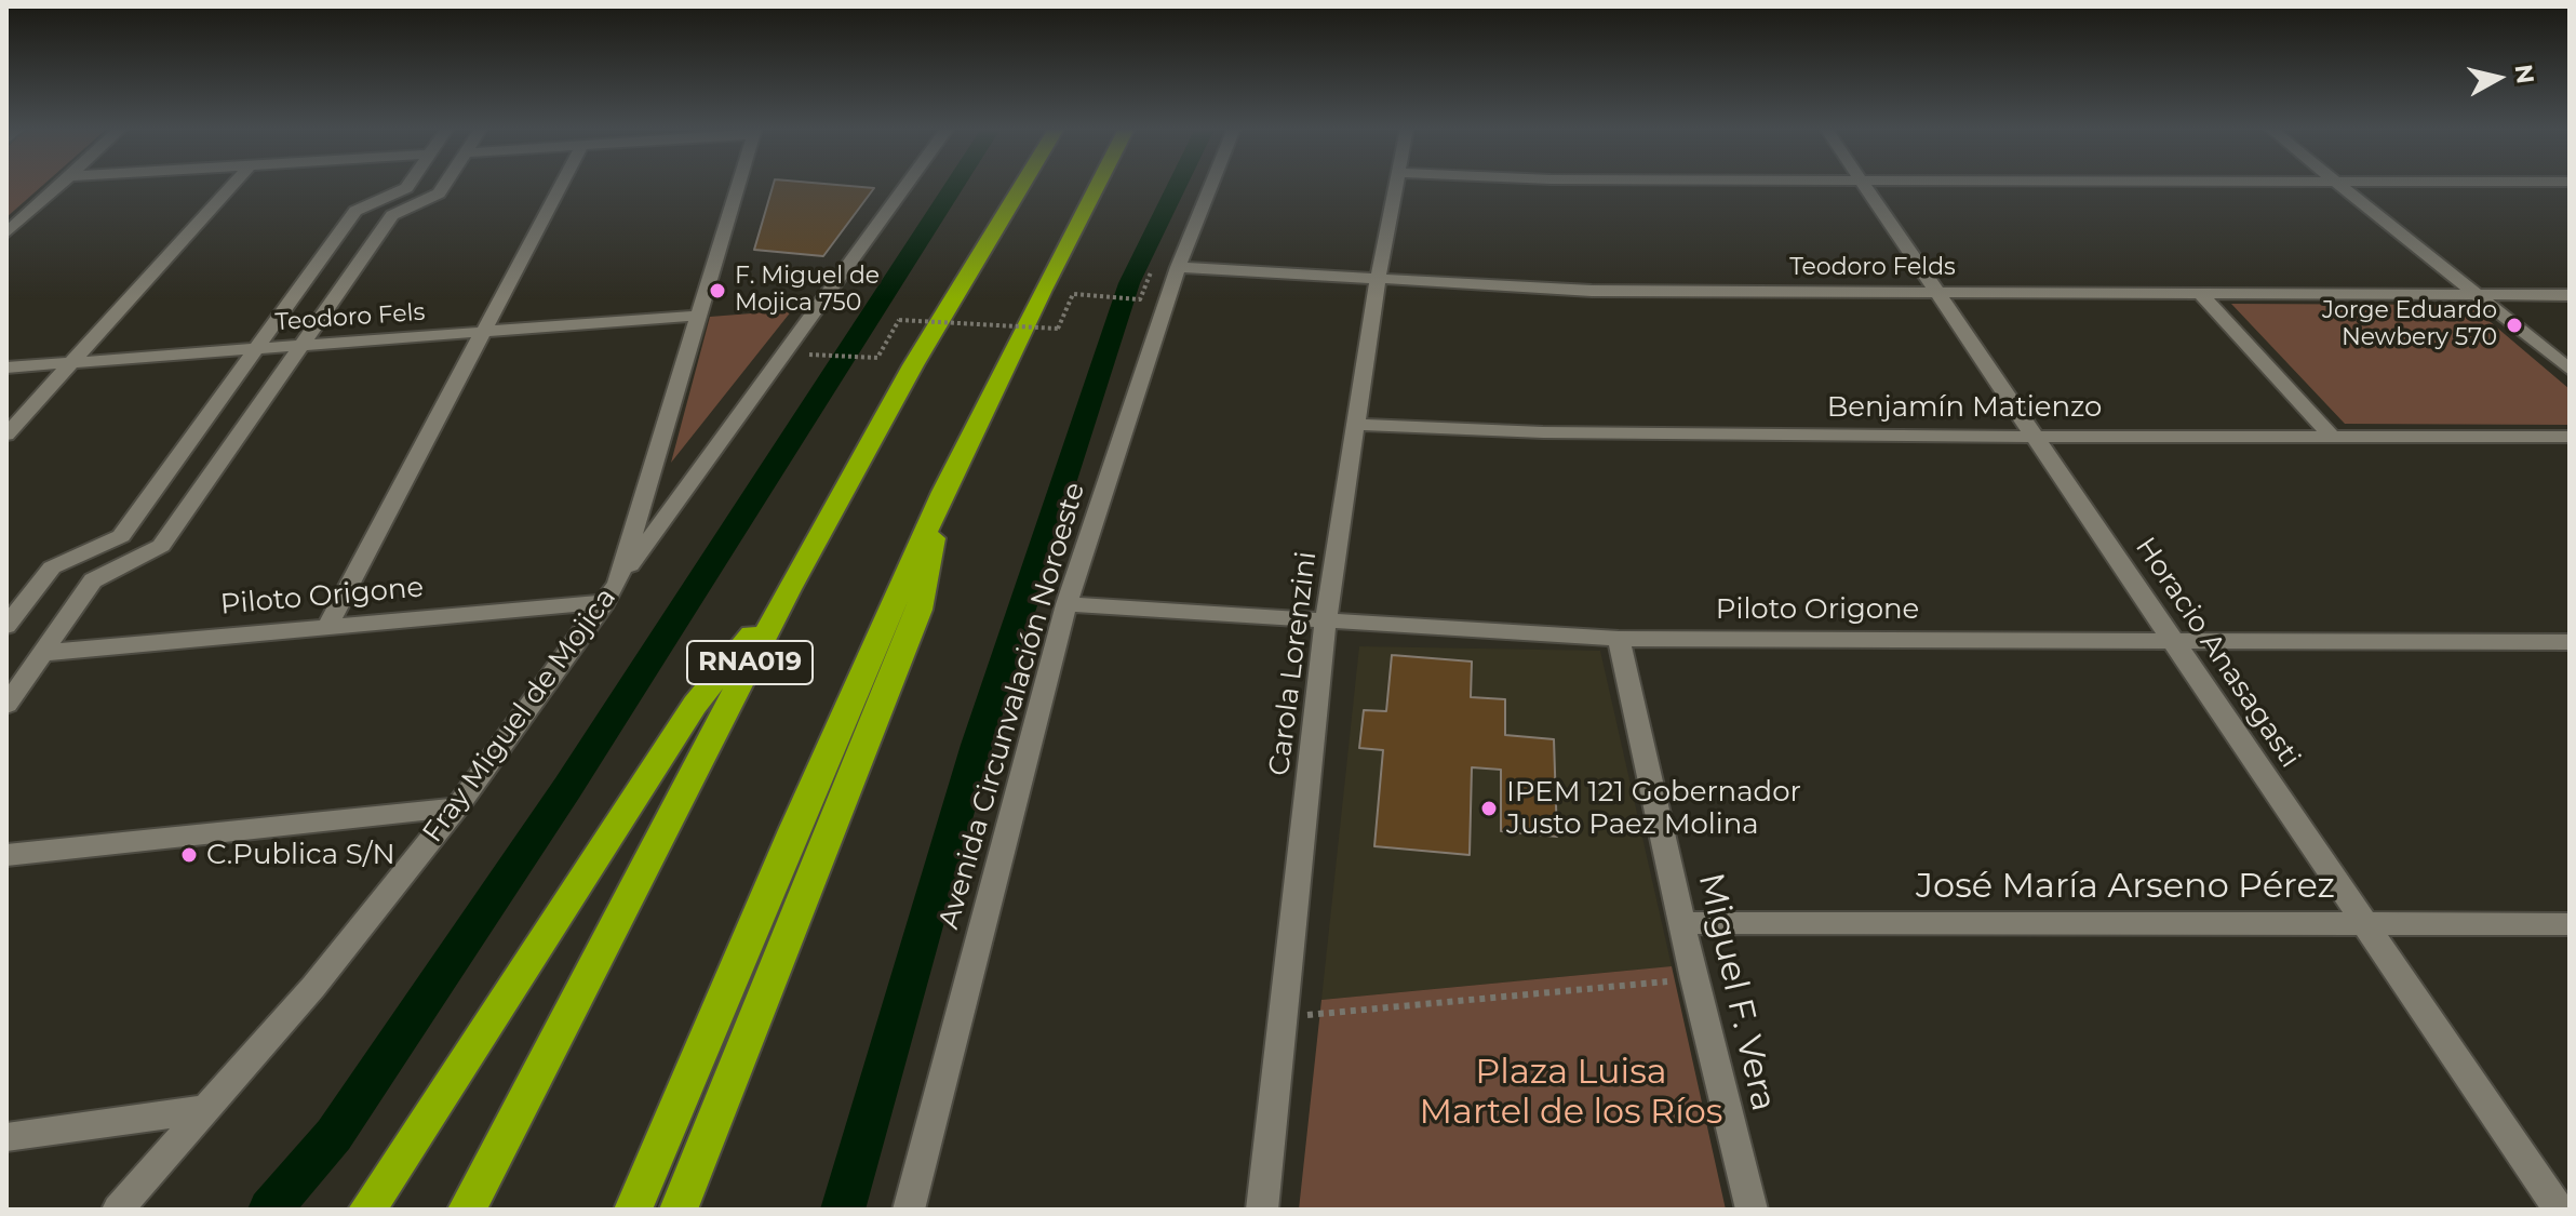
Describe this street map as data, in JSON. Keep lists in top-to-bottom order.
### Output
{
  "streets": {
    "highway": ["RNA019"],
    "street": [
      "Teodoro Felds",
      "Teodoro Fels",
      "Benjamín Matienzo",
      "Piloto Origone",
      "Horacio Anasagasti",
      "Carola Lorenzini",
      "Avenida Circunvalación Noroeste",
      "Fray Miguel de Mojica",
      "José María Arseno Pérez",
      "Miguel F. Vera"
    ]
  },
  "crossings": [
    ["Teodoro Felds", "Horacio Anasagasti"],
    ["Teodoro Felds", "Carola Lorenzini"],
    ["Teodoro Felds", "Avenida Circunvalación Noroeste"],
    ["Teodoro Fels", "Fray Miguel de Mojica"],
    ["Benjamín Matienzo", "Horacio Anasagasti"],
    ["Benjamín Matienzo", "Carola Lorenzini"],
    ["Piloto Origone", "Horacio Anasagasti"],
    ["Piloto Origone", "Carola Lorenzini"],
    ["Piloto Origone", "Avenida Circunvalación Noroeste"],
    ["Piloto Origone", "Fray Miguel de Mojica"],
    ["Piloto Origone", "Miguel F. Vera"],
    ["Horacio Anasagasti", "José María Arseno Pérez"],
    ["José María Arseno Pérez", "Miguel F. Vera"]
  ],
  "parks": ["Plaza Luisa Martel de los Ríos"],
  "places": [
    "F. Miguel de Mojica 750",
    "Jorge Eduardo Newbery 570",
    "IPEM 121 Gobernador Justo Paez Molina",
    "C.Publica S/N"
  ],
  "north": "right"
}
